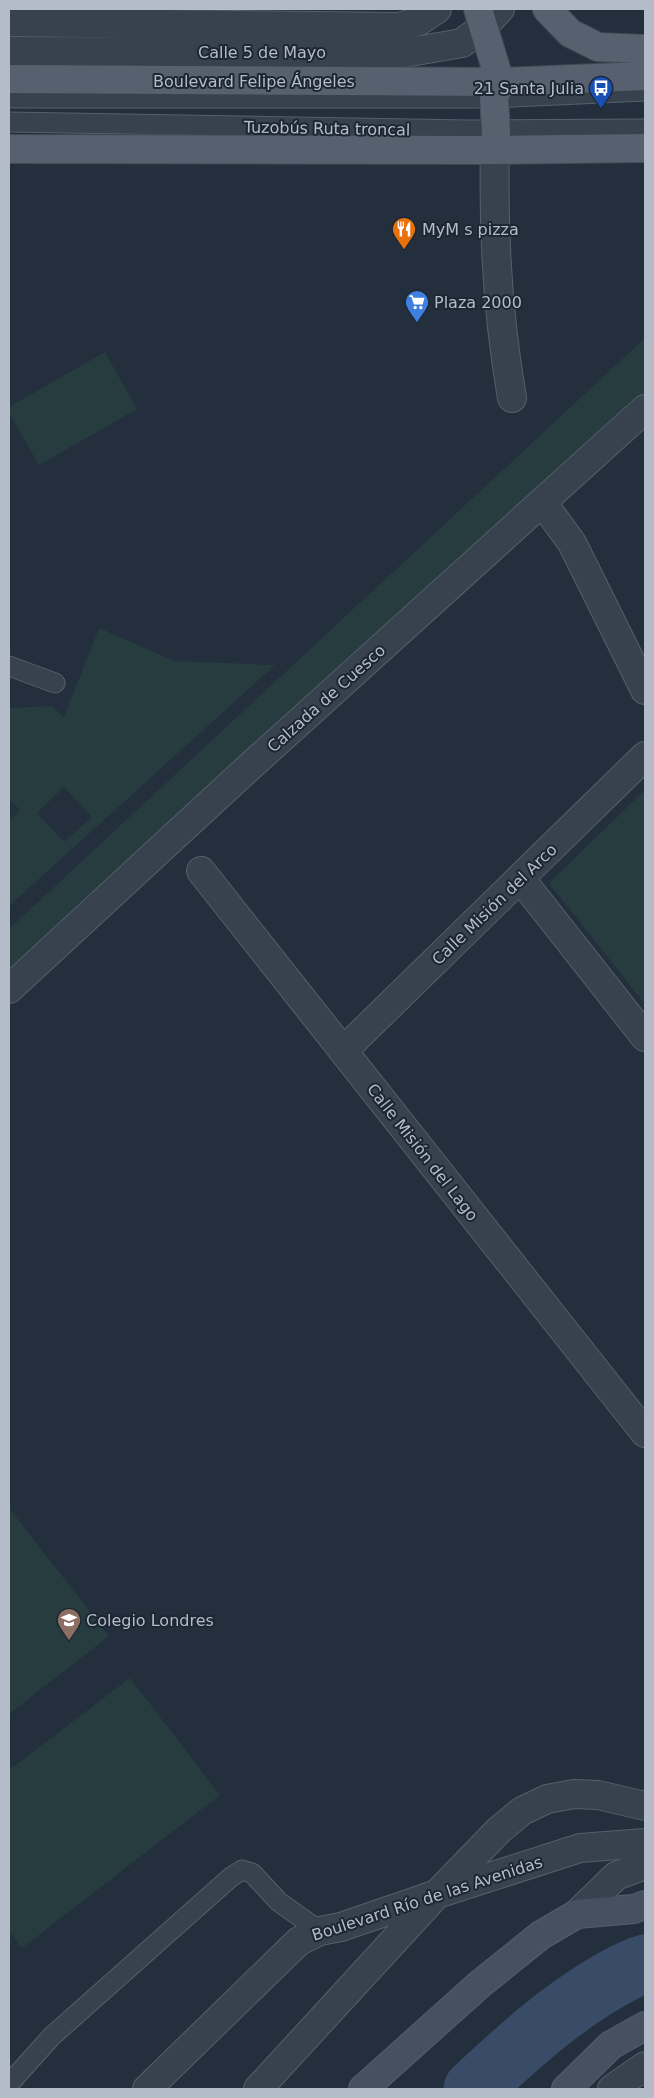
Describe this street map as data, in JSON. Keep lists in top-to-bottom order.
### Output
{
  "streets": {
    "main road": ["Boulevard Felipe Ángeles"],
    "street": [
      "Calle 5 de Mayo",
      "Calzada de Cuesco",
      "Calle Misión del Arco",
      "Calle Misión del Lago",
      "Boulevard Río de las Avenidas"
    ],
    "lane": ["Tuzobús Ruta troncal"]
  },
  "crossings": [
    ["Boulevard Felipe Ángeles", "Tuzobús Ruta troncal"],
    ["Calle Misión del Arco", "Calle Misión del Lago"]
  ],
  "places": {
    "bus stop": ["21 Santa Julia"],
    "restaurant": ["MyM s pizza"],
    "supermarket": ["Plaza 2000"],
    "school or university": ["Colegio Londres"]
  }
}
